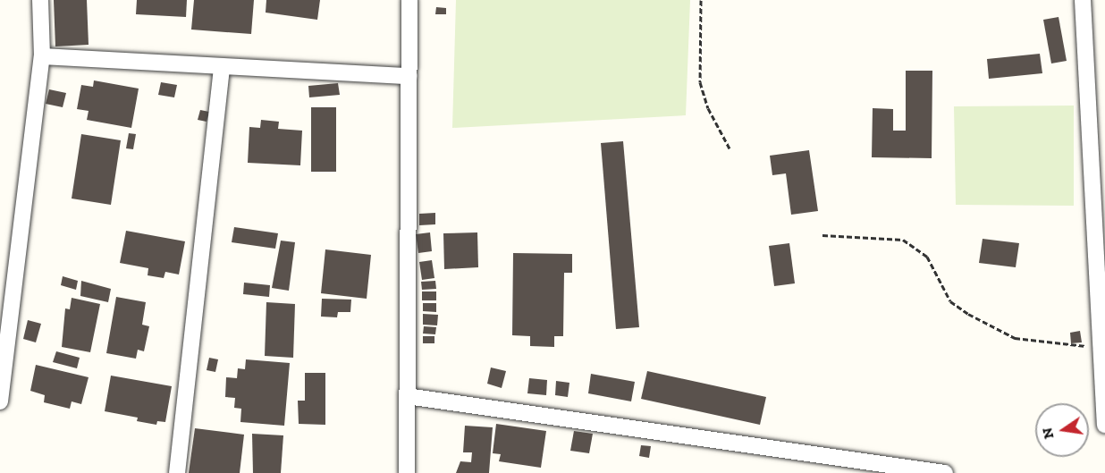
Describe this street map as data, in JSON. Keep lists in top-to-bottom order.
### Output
{
  "north": "left"
}
